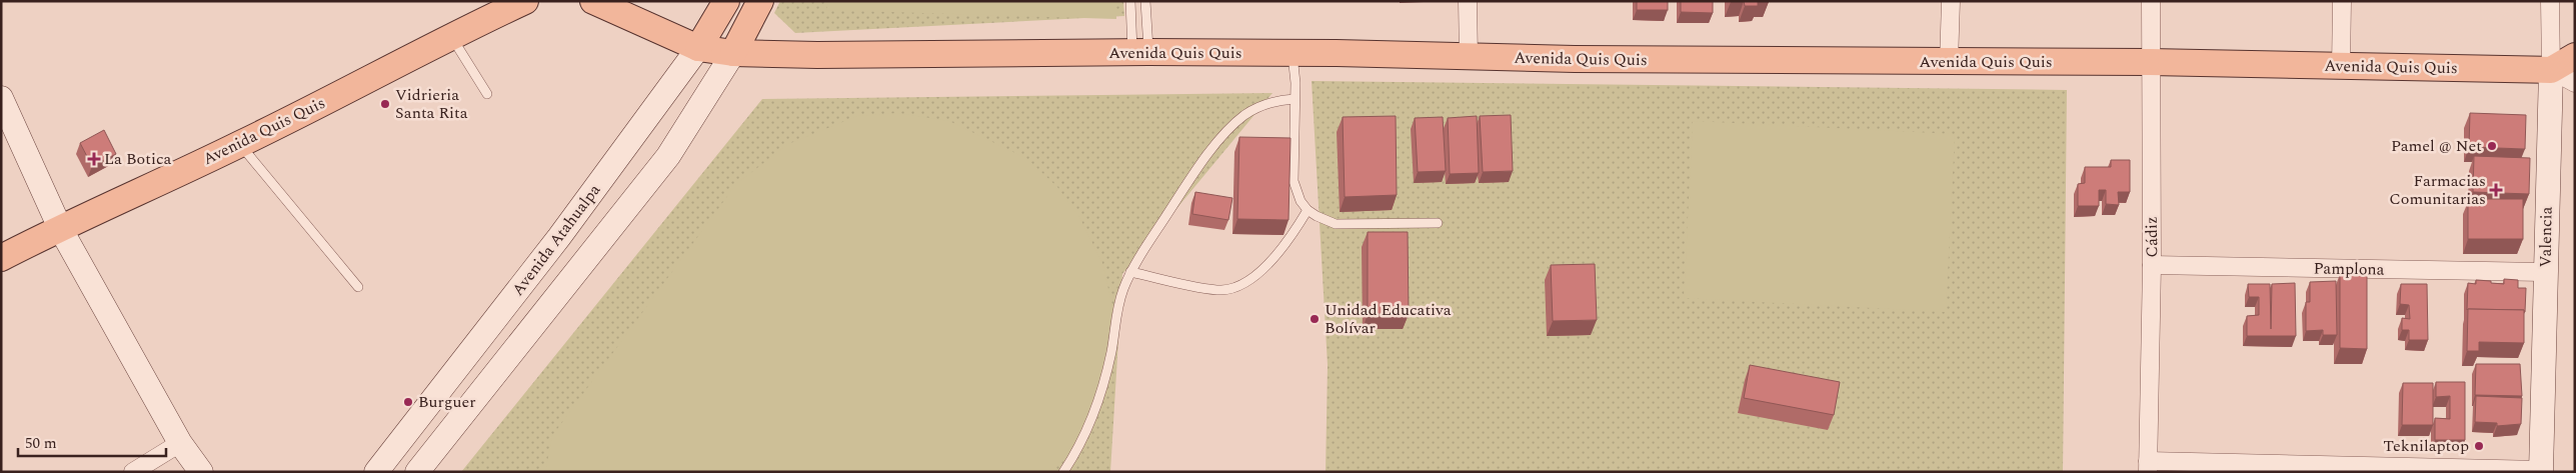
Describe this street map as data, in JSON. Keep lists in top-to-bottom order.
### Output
{
  "streets": {
    "main road": ["Avenida Quis Quis", "Valencia", "Avenida Atahualpa"],
    "street": ["Cádiz", "Pamplona"]
  },
  "crossings": [
    ["Avenida Quis Quis", "Cádiz"],
    ["Avenida Quis Quis", "Valencia"],
    ["Avenida Quis Quis", "Avenida Atahualpa"],
    ["Cádiz", "Pamplona"],
    ["Valencia", "Pamplona"]
  ],
  "places": {
    "other": [
      "Vidrieria Santa Rita",
      "Pamel @ Net",
      "Unidad Educativa Bolívar",
      "Burguer",
      "Teknilaptop"
    ],
    "health": ["La Botica", "Farmacias Comunitarias"]
  },
  "scale_bar": "50 m"
}
